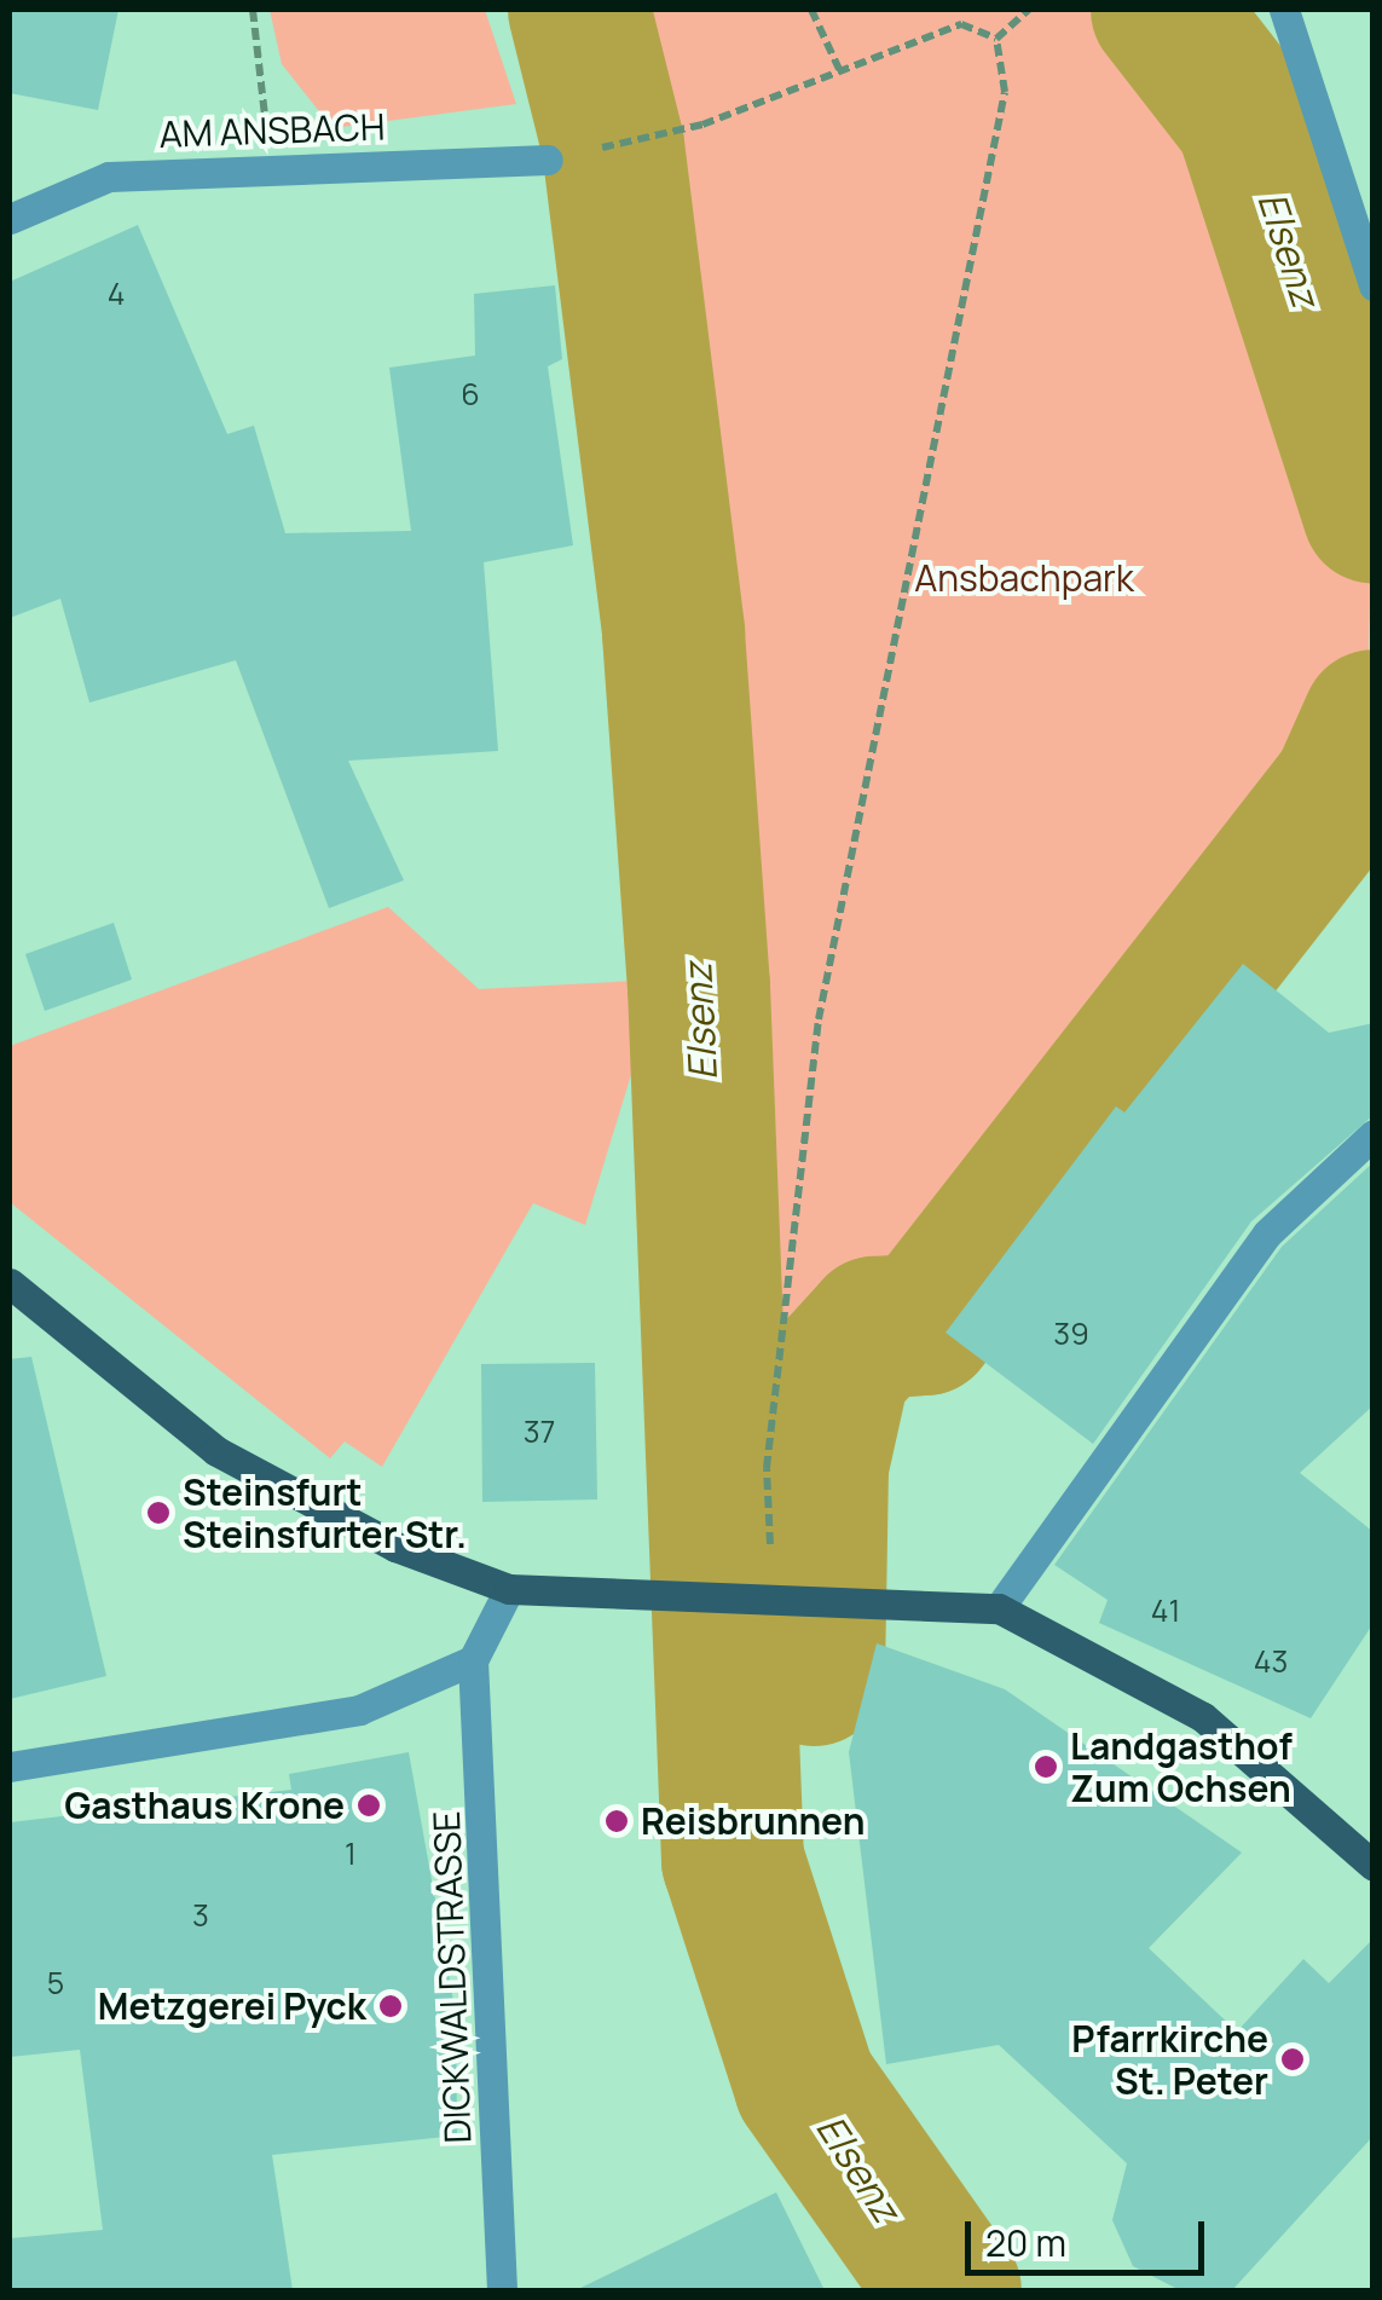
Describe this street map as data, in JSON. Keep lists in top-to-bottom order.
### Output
{
  "streets": {
    "street": ["AM ANSBACH", "DICKWALDSTRASSE"]
  },
  "water": ["Elsenz"],
  "parks": ["Ansbachpark"],
  "places": [
    "Steinsfurt Steinsfurter Str.",
    "Landgasthof Zum Ochsen",
    "Gasthaus Krone",
    "Reisbrunnen",
    "Metzgerei Pyck",
    "Pfarrkirche St. Peter"
  ],
  "house_numbers": [
    "4",
    "6",
    "39",
    "37",
    "41",
    "43",
    "1",
    "3",
    "5"
  ],
  "scale_bar": "20 m"
}
